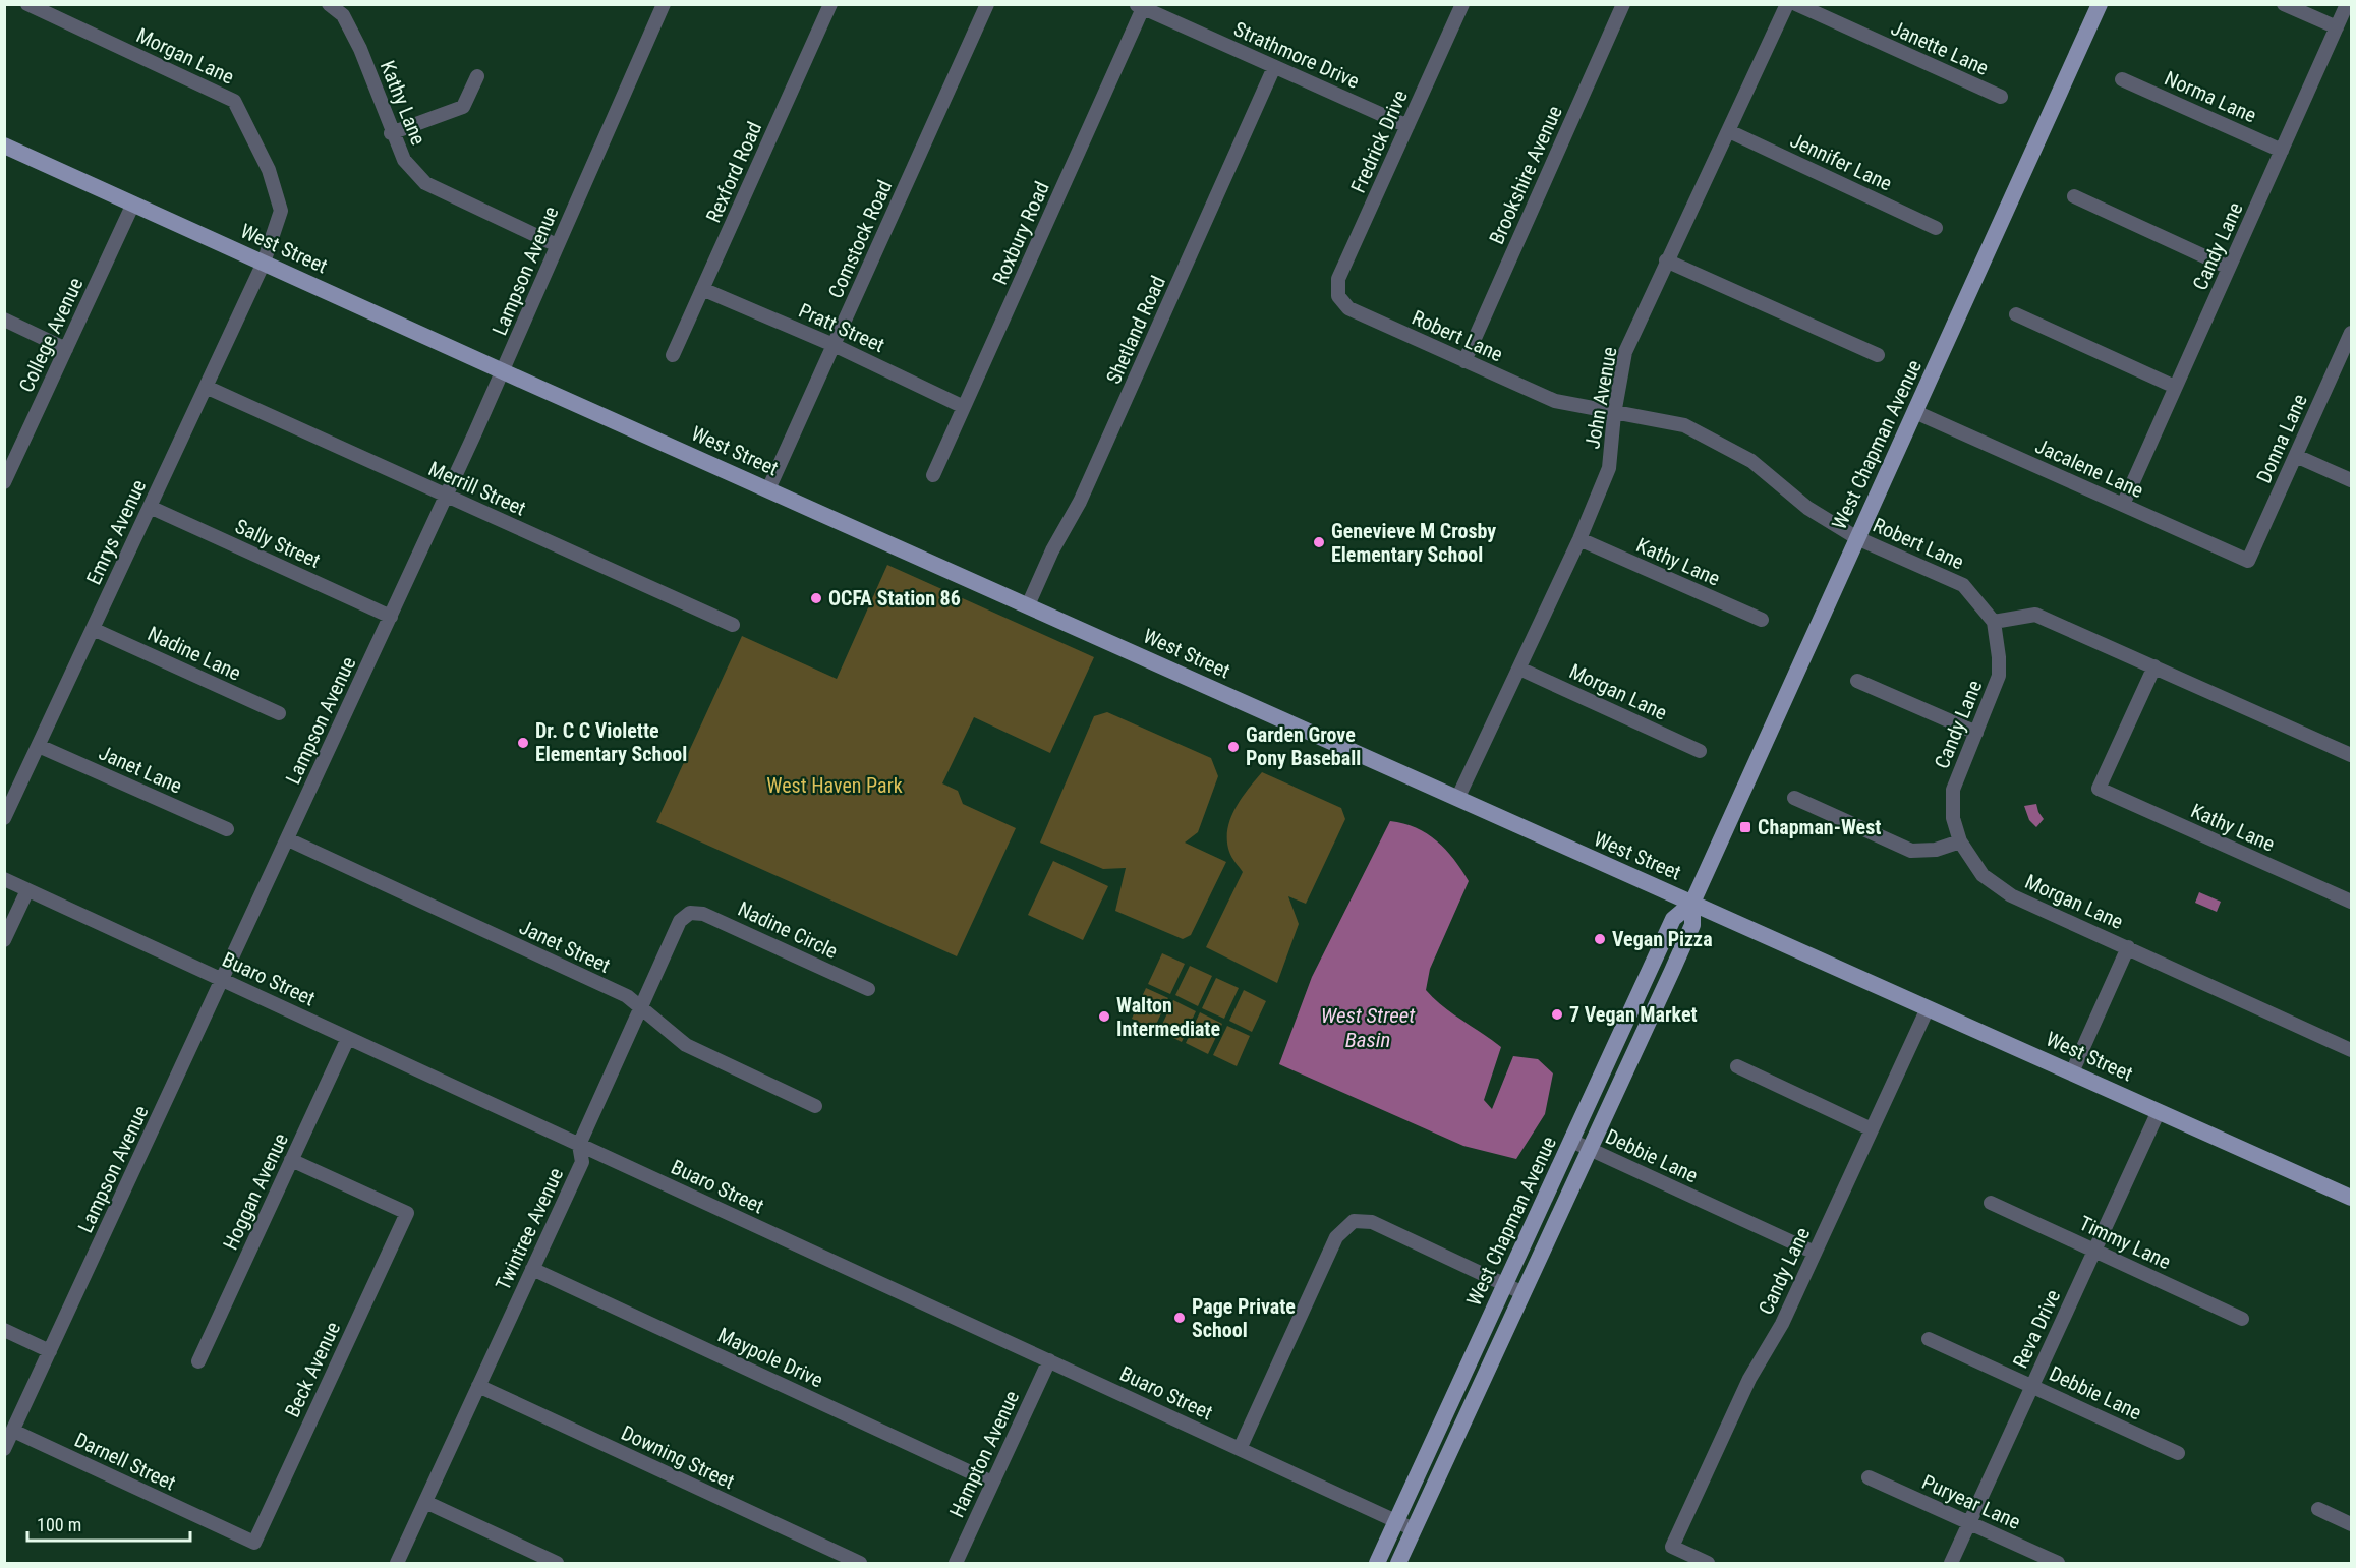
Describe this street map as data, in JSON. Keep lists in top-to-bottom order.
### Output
{
  "streets": {
    "main road": ["West Street", "West Chapman Avenue"],
    "street": [
      "Janette Lane",
      "Strathmore Drive",
      "Morgan Lane",
      "Norma Lane",
      "Kathy Lane",
      "Fredrick Drive",
      "Jennifer Lane",
      "Rexford Road",
      "Brookshire Avenue",
      "Roxbury Road",
      "Comstock Road",
      "Candy Lane",
      "Lampson Avenue",
      "Pratt Street",
      "Shetland Road",
      "College Avenue",
      "Robert Lane",
      "John Avenue",
      "Donna Lane",
      "Jacalene Lane",
      "Merrill Street",
      "Emrys Avenue",
      "Sally Street",
      "Nadine Lane",
      "Janet Lane",
      "Nadine Circle",
      "Janet Street",
      "Buaro Street",
      "Debbie Lane",
      "Hoggan Avenue",
      "Twintree Avenue",
      "Timmy Lane",
      "Reva Drive",
      "Maypole Drive",
      "Beck Avenue",
      "Hampton Avenue",
      "Downing Street",
      "Darnell Street",
      "Puryear Lane"
    ]
  },
  "crossings": [
    ["Strathmore Drive", "Fredrick Drive"],
    ["Strathmore Drive", "Roxbury Road"],
    ["Strathmore Drive", "Shetland Road"],
    ["Morgan Lane", "Candy Lane"],
    ["Morgan Lane", "West Street"],
    ["Morgan Lane", "John Avenue"],
    ["Morgan Lane", "Emrys Avenue"],
    ["Norma Lane", "Candy Lane"],
    ["Kathy Lane", "Lampson Avenue"],
    ["Kathy Lane", "John Avenue"],
    ["Fredrick Drive", "Robert Lane"],
    ["Jennifer Lane", "John Avenue"],
    ["Rexford Road", "Pratt Street"],
    ["Brookshire Avenue", "Robert Lane"],
    ["Roxbury Road", "Pratt Street"],
    ["Comstock Road", "West Street"],
    ["Comstock Road", "Pratt Street"],
    ["Candy Lane", "West Street"],
    ["Candy Lane", "Robert Lane"],
    ["Candy Lane", "Jacalene Lane"],
    ["Candy Lane", "Debbie Lane"],
    ["West Street", "Lampson Avenue"],
    ["West Street", "Shetland Road"],
    ["West Street", "College Avenue"],
    ["West Street", "John Avenue"],
    ["West Street", "West Chapman Avenue"],
    ["West Street", "Emrys Avenue"],
    ["West Street", "Reva Drive"],
    ["Lampson Avenue", "Merrill Street"],
    ["Lampson Avenue", "Sally Street"],
    ["Lampson Avenue", "Janet Street"],
    ["Lampson Avenue", "Buaro Street"],
    ["Lampson Avenue", "Darnell Street"],
    ["Robert Lane", "John Avenue"],
    ["Robert Lane", "West Chapman Avenue"],
    ["Donna Lane", "Jacalene Lane"],
    ["West Chapman Avenue", "Jacalene Lane"],
    ["West Chapman Avenue", "Buaro Street"],
    ["West Chapman Avenue", "Debbie Lane"],
    ["Merrill Street", "Emrys Avenue"],
    ["Emrys Avenue", "Sally Street"],
    ["Emrys Avenue", "Nadine Lane"],
    ["Emrys Avenue", "Janet Lane"],
    ["Nadine Circle", "Twintree Avenue"],
    ["Janet Street", "Twintree Avenue"],
    ["Buaro Street", "Hoggan Avenue"],
    ["Buaro Street", "Twintree Avenue"],
    ["Buaro Street", "Hampton Avenue"],
    ["Debbie Lane", "Reva Drive"],
    ["Hoggan Avenue", "Beck Avenue"],
    ["Twintree Avenue", "Maypole Drive"],
    ["Twintree Avenue", "Downing Street"],
    ["Timmy Lane", "Reva Drive"],
    ["Reva Drive", "Puryear Lane"],
    ["Maypole Drive", "Hampton Avenue"],
    ["Beck Avenue", "Darnell Street"]
  ],
  "water": ["West Street Basin"],
  "parks": ["West Haven Park"],
  "places": {
    "other": [
      "Genevieve M Crosby Elementary School",
      "OCFA Station 86",
      "Dr. C C Violette Elementary School",
      "Garden Grove Pony Baseball",
      "Vegan Pizza",
      "7 Vegan Market",
      "Walton Intermediate",
      "Page Private School"
    ],
    "transit": ["Chapman-West"]
  },
  "scale_bar": "100 m"
}
